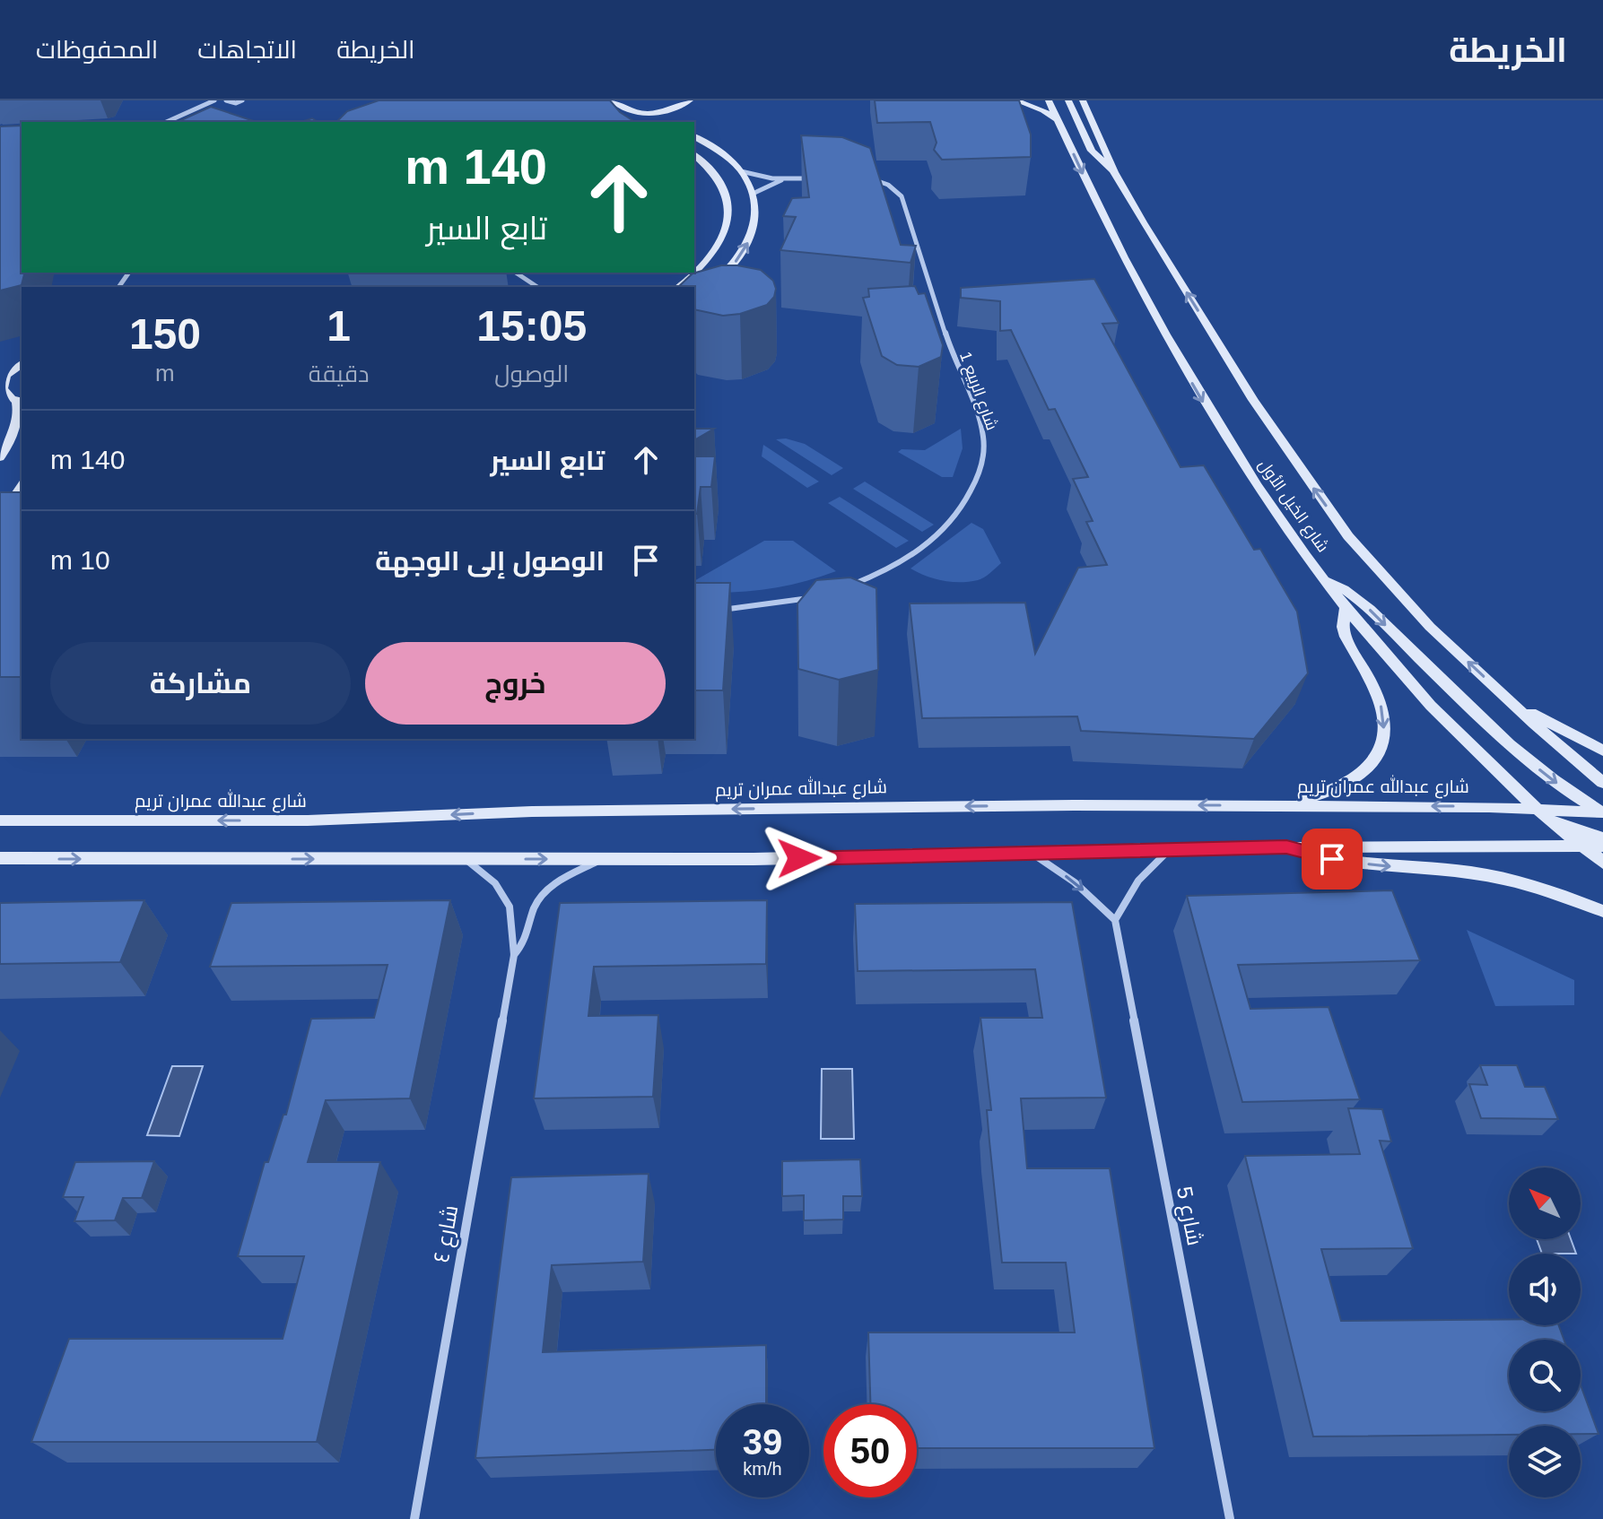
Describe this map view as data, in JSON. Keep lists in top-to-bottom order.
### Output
{
  "streets": {
    "main road": ["شارع الخيل الأول", "شارع عبدالله عمران تريم"],
    "street": ["شارع الربيع 1", "شارع 5", "شارع ٤"]
  },
  "crossings": [
    ["شارع الخيل الأول", "شارع عبدالله عمران تريم"]
  ],
  "north": "top left",
  "page": {
    "header": "الخريطة",
    "nav": ["الخريطة", "الاتجاهات", "المحفوظات"],
    "turn": ["140 m", "تابع السير"],
    "eta": [
      "15:05",
      "الوصول",
      "1",
      "دقيقة",
      "150",
      "m"
    ],
    "list": [
      {
        "name": "تابع السير",
        "value": "140 m"
      },
      {
        "name": "الوصول إلى الوجهة",
        "value": "10 m"
      }
    ],
    "buttons": ["خروج", "مشاركة"],
    "speed": "39 km/h",
    "limit": "50"
  }
}
